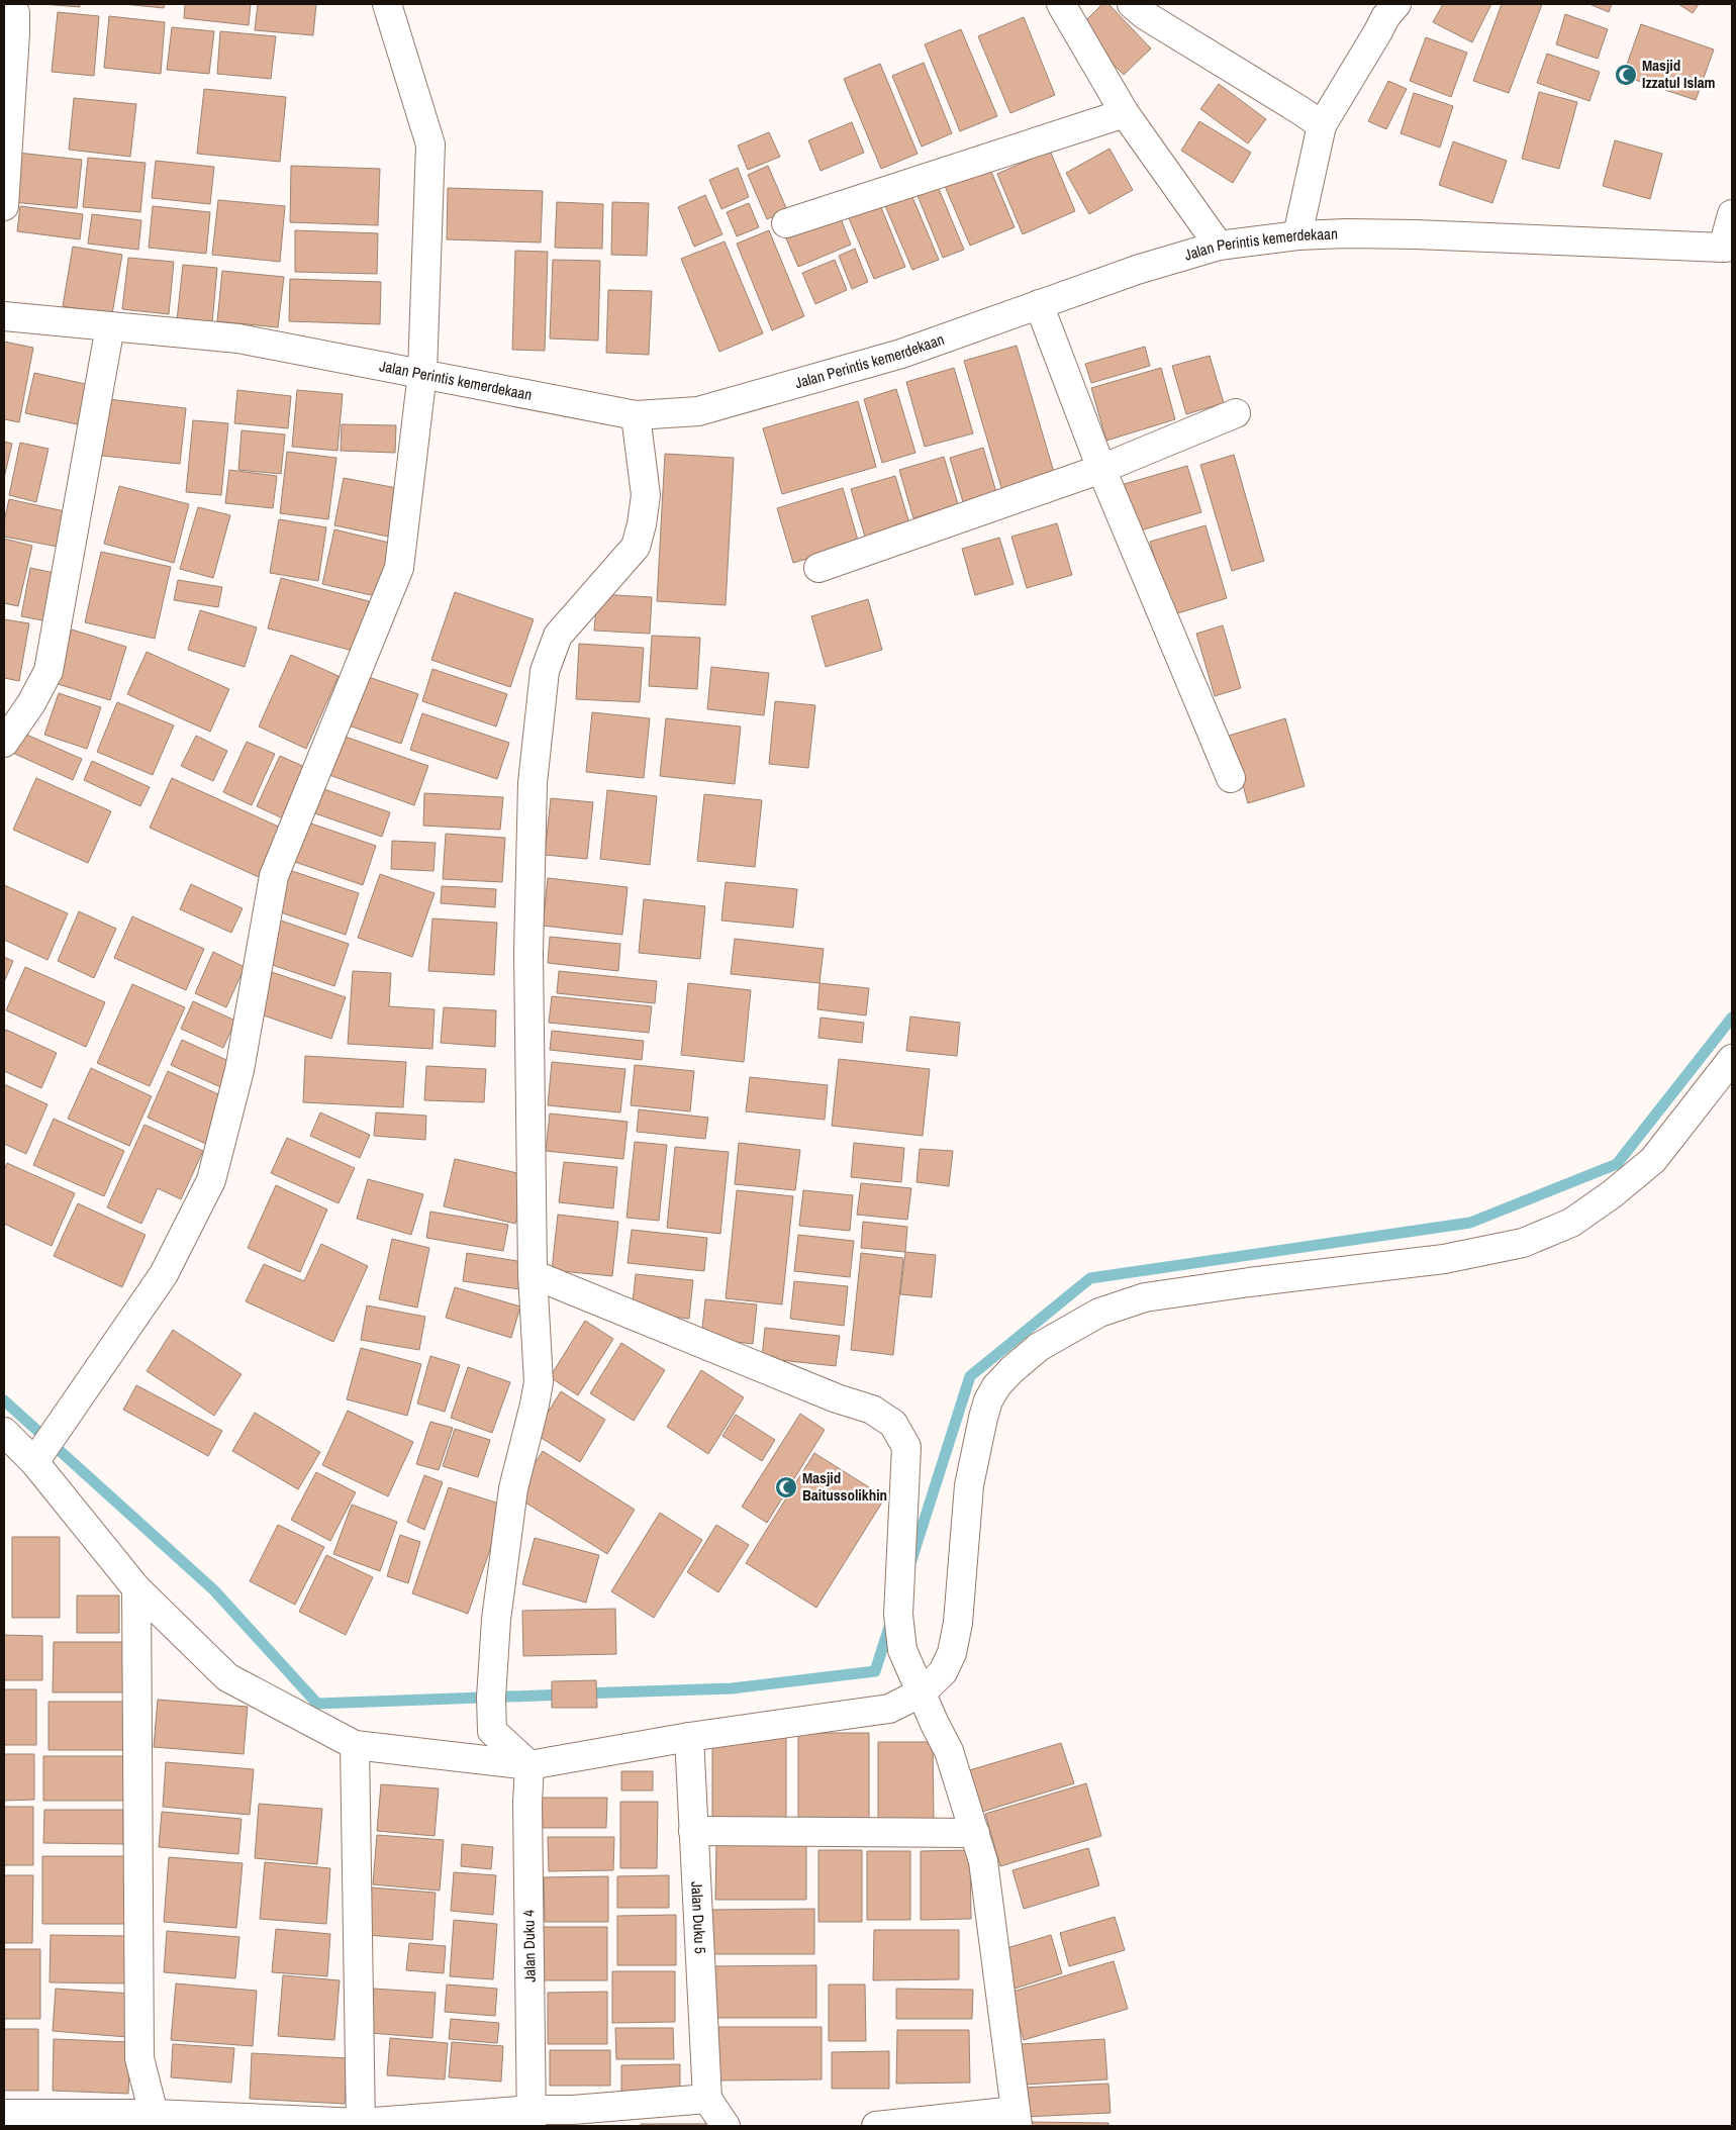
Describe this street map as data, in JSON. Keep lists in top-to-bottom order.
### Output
{
  "streets": {
    "street": ["Jalan Perintis kemerdekaan", "Jalan Duku 5", "Jalan Duku 4"]
  },
  "places": {
    "mosque": ["Masjid Izzatul Islam", "Masjid Baitussolikhin"]
  }
}
